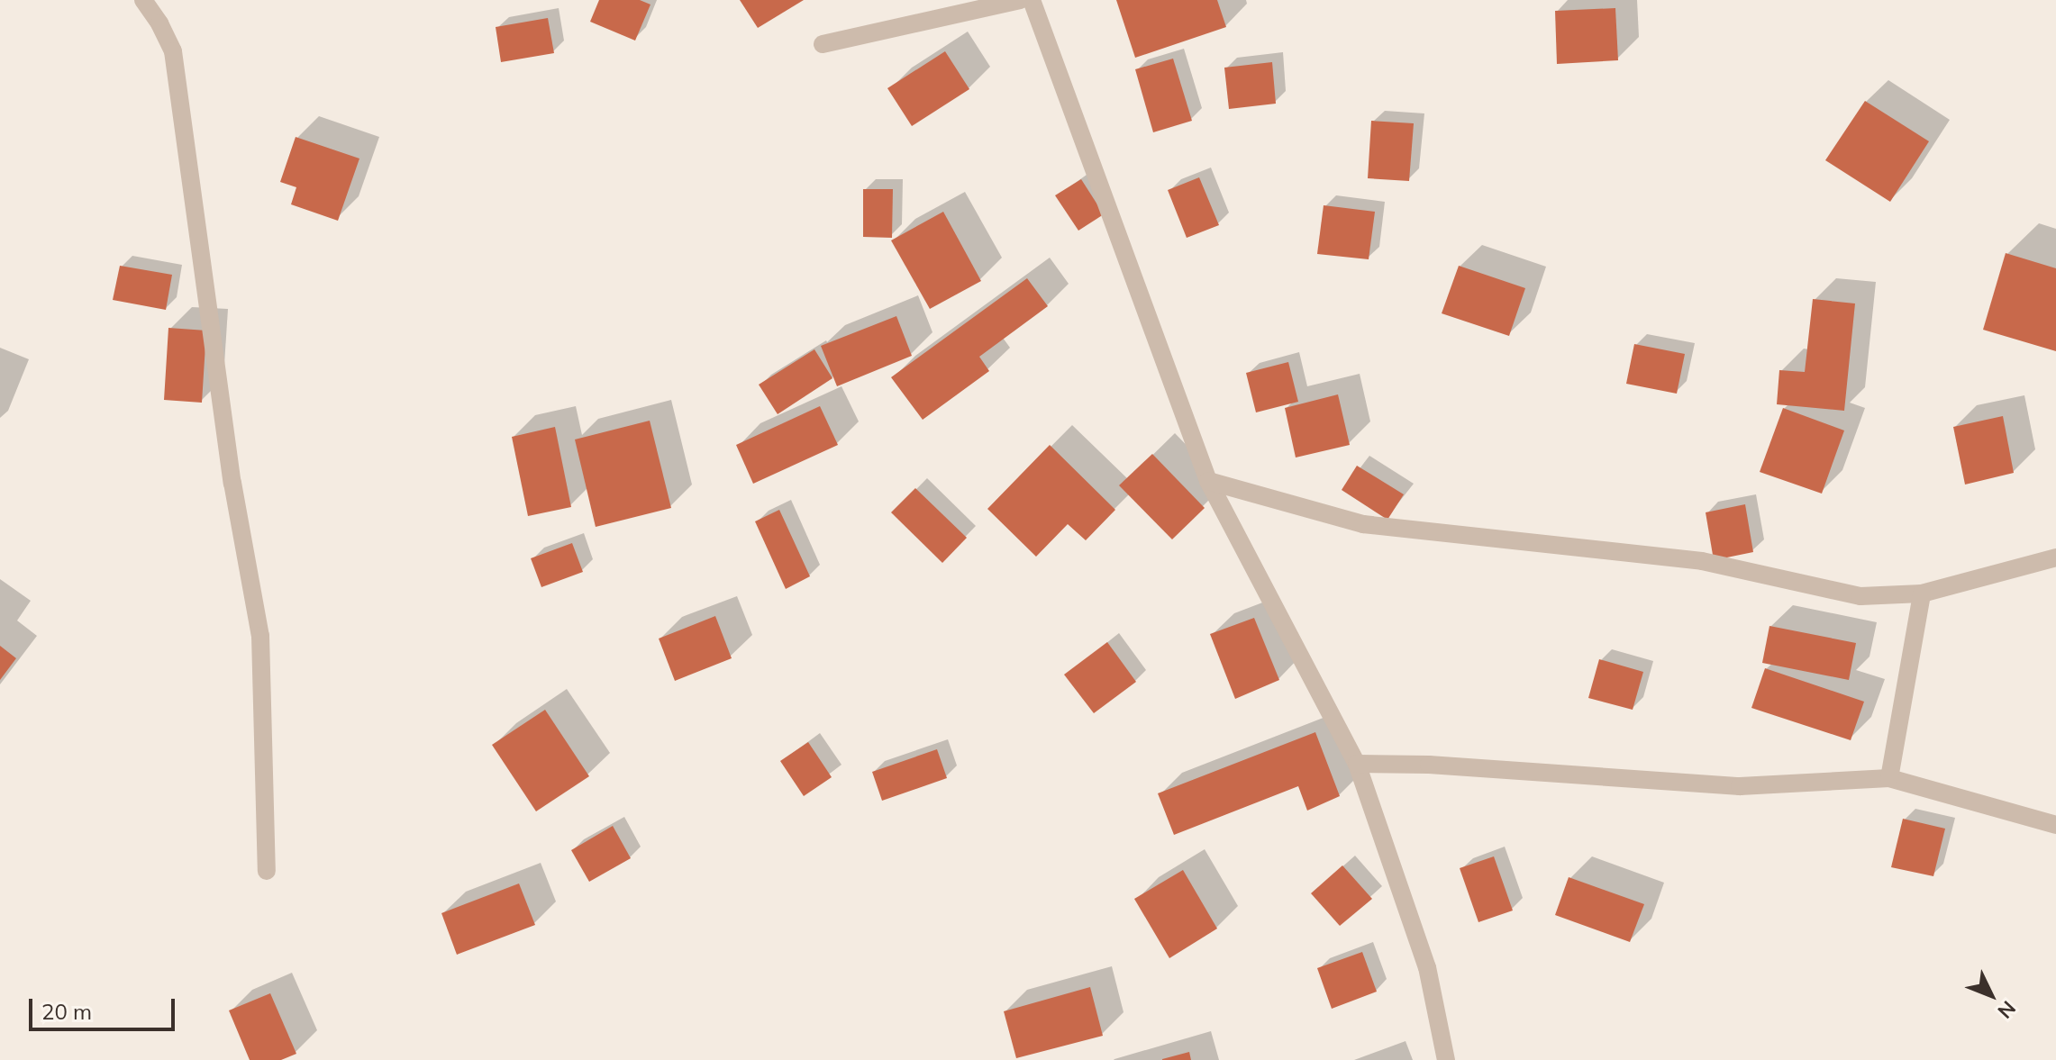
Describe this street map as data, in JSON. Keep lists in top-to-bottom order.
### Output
{
  "scale_bar": "20 m",
  "north": "bottom right"
}
